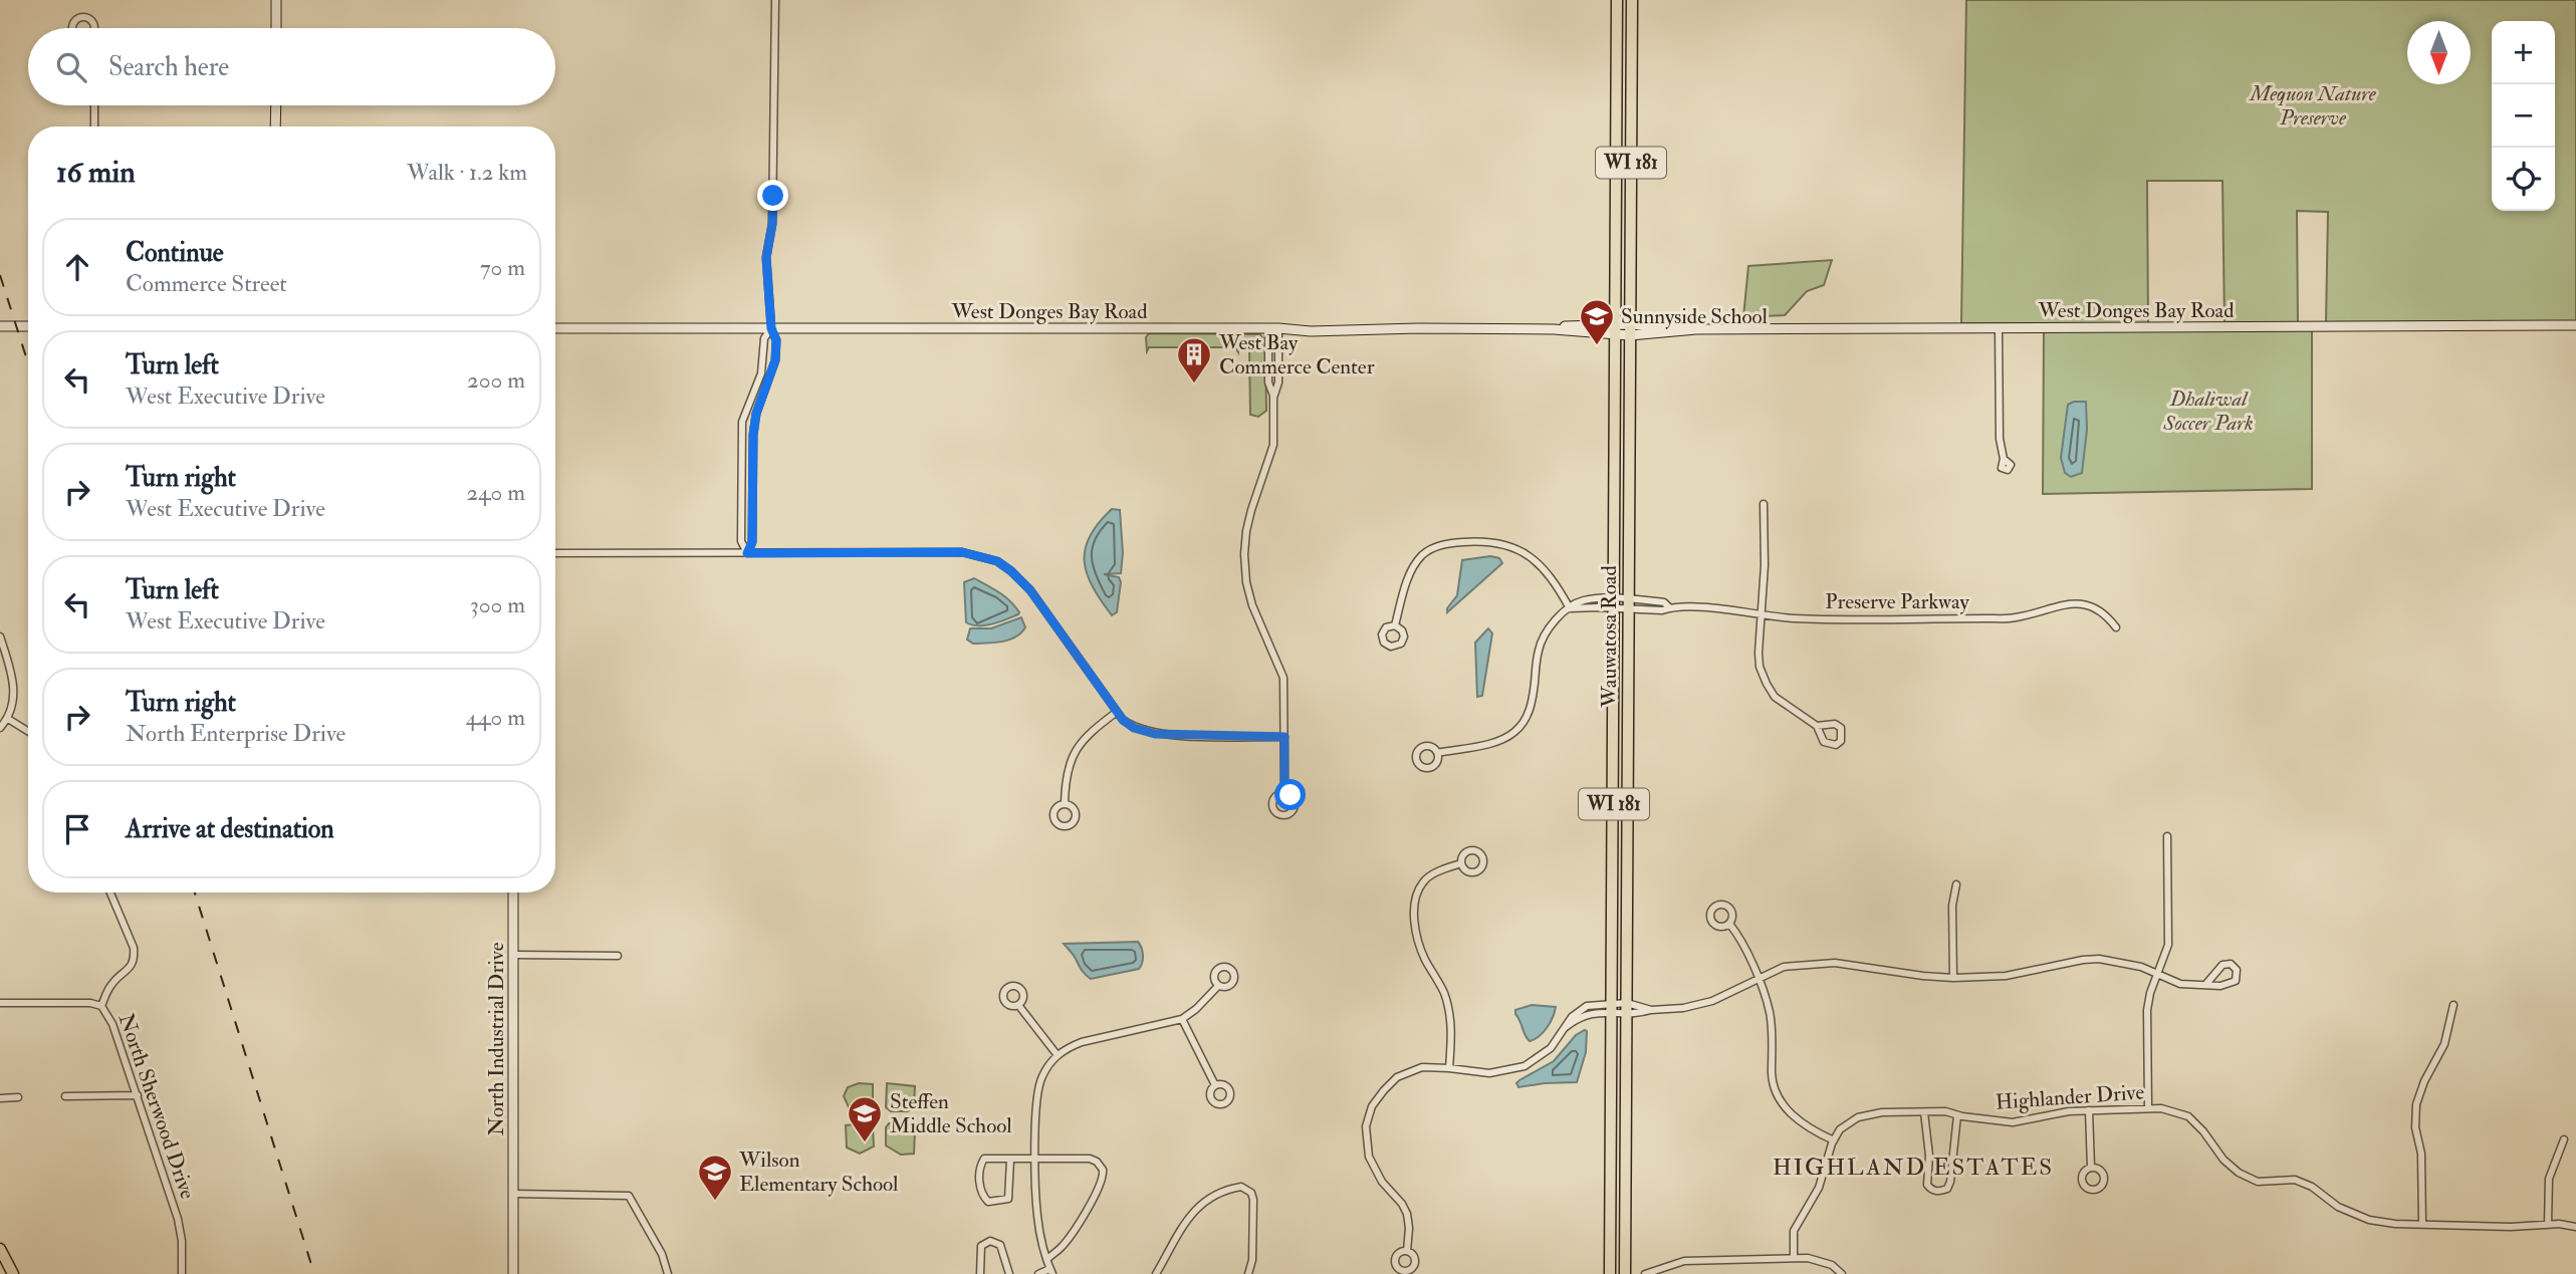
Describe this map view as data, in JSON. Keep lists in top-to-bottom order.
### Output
{
  "streets": {
    "main road": ["WI 181", "Wauwatosa Road"],
    "street": [
      "West Donges Bay Road",
      "Preserve Parkway",
      "North Industrial Drive",
      "Highlander Drive",
      "North Sherwood Drive"
    ]
  },
  "crossings": [
    ["West Donges Bay Road", "Wauwatosa Road"],
    ["Preserve Parkway", "Wauwatosa Road"]
  ],
  "districts": ["HIGHLAND ESTATES"],
  "parks": ["Mequon Nature Preserve", "Dhaliwal Soccer Park"],
  "places": {
    "school or university": ["Sunnyside School", "Steffen Middle School", "Wilson Elementary School"],
    "building": ["West Bay Commerce Center"]
  },
  "north": "bottom",
  "page": {
    "map_buttons": ["+", "−"],
    "search": "Search here",
    "heading": ["16 min", "Walk · 1.2 km"],
    "list": [
      ["Continue", "Commerce Street", "70 m"],
      ["Turn left", "West Executive Drive", "200 m"],
      ["Turn right", "West Executive Drive", "240 m"],
      ["Turn left", "West Executive Drive", "300 m"],
      ["Turn right", "North Enterprise Drive", "440 m"],
      "Arrive at destination"
    ]
  }
}
